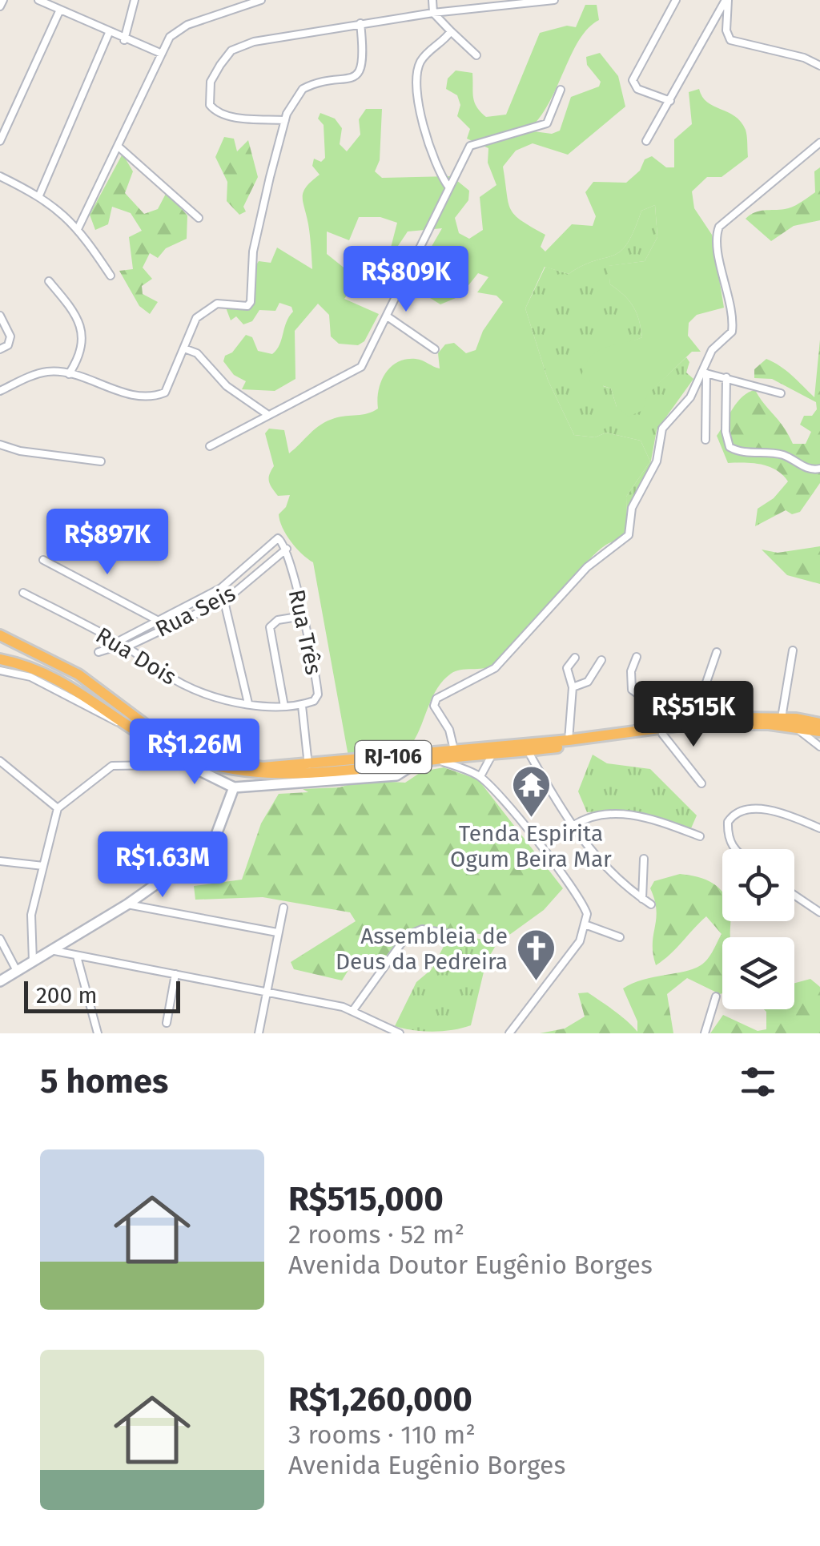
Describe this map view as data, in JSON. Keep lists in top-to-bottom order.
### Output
{
  "streets": {
    "highway": ["RJ-106"],
    "street": ["Rua Seis", "Rua Três", "Rua Dois"]
  },
  "crossings": [
    ["Rua Seis", "Rua Três"],
    ["Rua Seis", "Rua Dois"],
    ["Rua Três", "Rua Dois"]
  ],
  "places": {
    "temple": ["Tenda Espirita Ogum Beira Mar"],
    "church": ["Assembleia de Deus da Pedreira"]
  },
  "scale_bar": "200 m",
  "page": {
    "price": [
      "R$809K",
      "R$897K",
      "R$515K",
      "R$1.26M",
      "R$1.63M"
    ],
    "scale": "200 m",
    "heading": "5 homes",
    "list": [
      {
        "name": "R$515,000",
        "note": "2 rooms · 52 m² · Avenida Doutor Eugênio Borges"
      },
      {
        "name": "R$1,260,000",
        "note": "3 rooms · 110 m² · Avenida Eugênio Borges"
      }
    ]
  }
}
